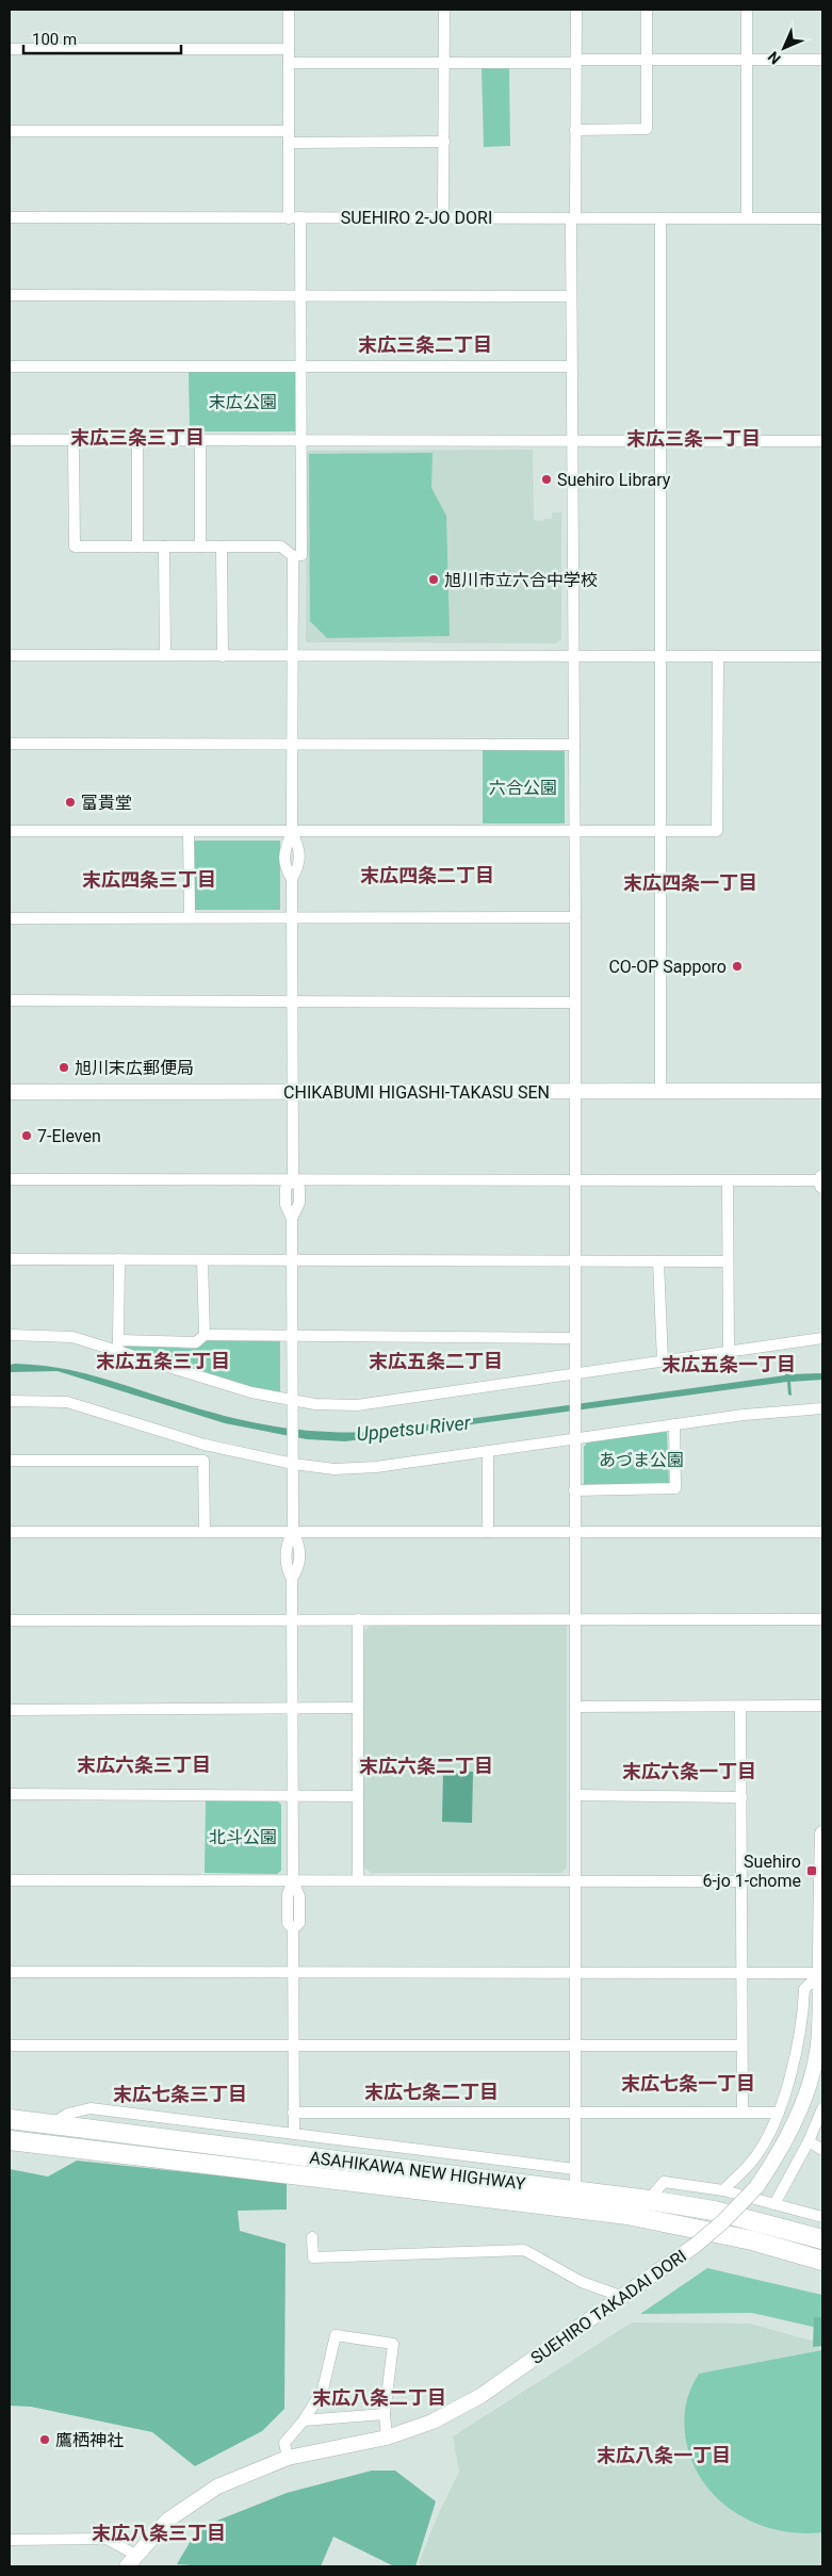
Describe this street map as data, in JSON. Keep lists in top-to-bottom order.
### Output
{
  "streets": {
    "highway": ["ASAHIKAWA NEW HIGHWAY"],
    "street": ["SUEHIRO 2-JO DORI", "CHIKABUMI HIGASHI-TAKASU SEN", "SUEHIRO TAKADAI DORI"]
  },
  "districts": [
    "末広三条二丁目",
    "末広三条三丁目",
    "末広三条一丁目",
    "末広四条二丁目",
    "末広四条三丁目",
    "末広四条一丁目",
    "末広五条三丁目",
    "末広五条二丁目",
    "末広五条一丁目",
    "末広六条三丁目",
    "末広六条二丁目",
    "末広六条一丁目",
    "末広七条一丁目",
    "末広七条二丁目",
    "末広七条三丁目",
    "末広八条二丁目",
    "末広八条一丁目",
    "末広八条三丁目"
  ],
  "water": ["Uppetsu River"],
  "parks": [
    "末広公園",
    "六合公園",
    "あづま公園",
    "北斗公園"
  ],
  "places": {
    "other": [
      "Suehiro Library",
      "旭川市立六合中学校",
      "富貴堂",
      "CO-OP Sapporo",
      "旭川末広郵便局",
      "7-Eleven",
      "鷹栖神社"
    ],
    "transit": ["Suehiro 6-jo 1-chome"]
  },
  "scale_bar": "100 m",
  "north": "bottom left"
}
